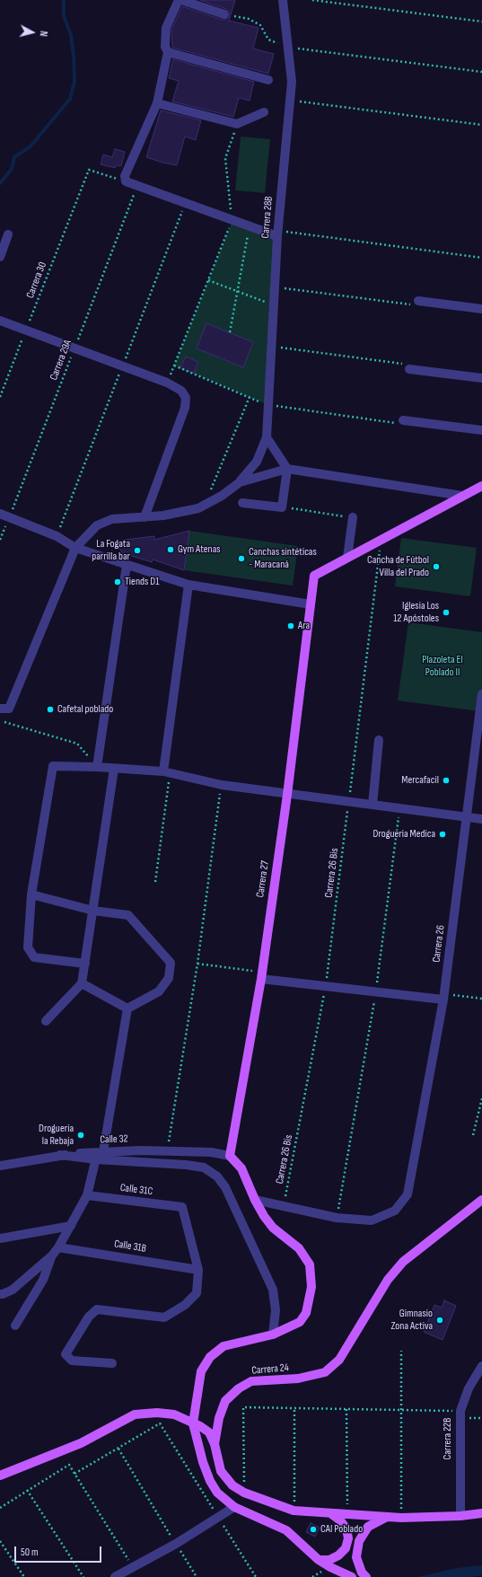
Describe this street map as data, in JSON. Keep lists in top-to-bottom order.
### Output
{
  "streets": {
    "main road": ["Carrera 27", "Carrera 24"],
    "street": [
      "Carrera 28B",
      "Carrera 26",
      "Calle 32",
      "Calle 31C",
      "Calle 31B",
      "Carrera 22B"
    ],
    "path": ["Carrera 30", "Carrera 29A", "Carrera 26 Bis"]
  },
  "crossings": [
    ["Carrera 27", "Calle 32"],
    ["Calle 31C", "Calle 31B"],
    ["Carrera 24", "Carrera 22B"]
  ],
  "parks": ["Plazoleta El Poblado II"],
  "places": [
    "Gym Atenas",
    "La Fogata parrilla bar",
    "Canchas sintéticas - Maracaná",
    "Cancha de Fútbol Villa del Prado",
    "Tiends D1",
    "Iglesia Los 12 Apóstoles",
    "Ara",
    "Cafetal poblado",
    "Mercafacil",
    "Drogueria Medica",
    "Drogueria la Rebaja",
    "Gimnasio Zona Activa",
    "CAI Poblado"
  ],
  "scale_bar": "50 m",
  "north": "right"
}
